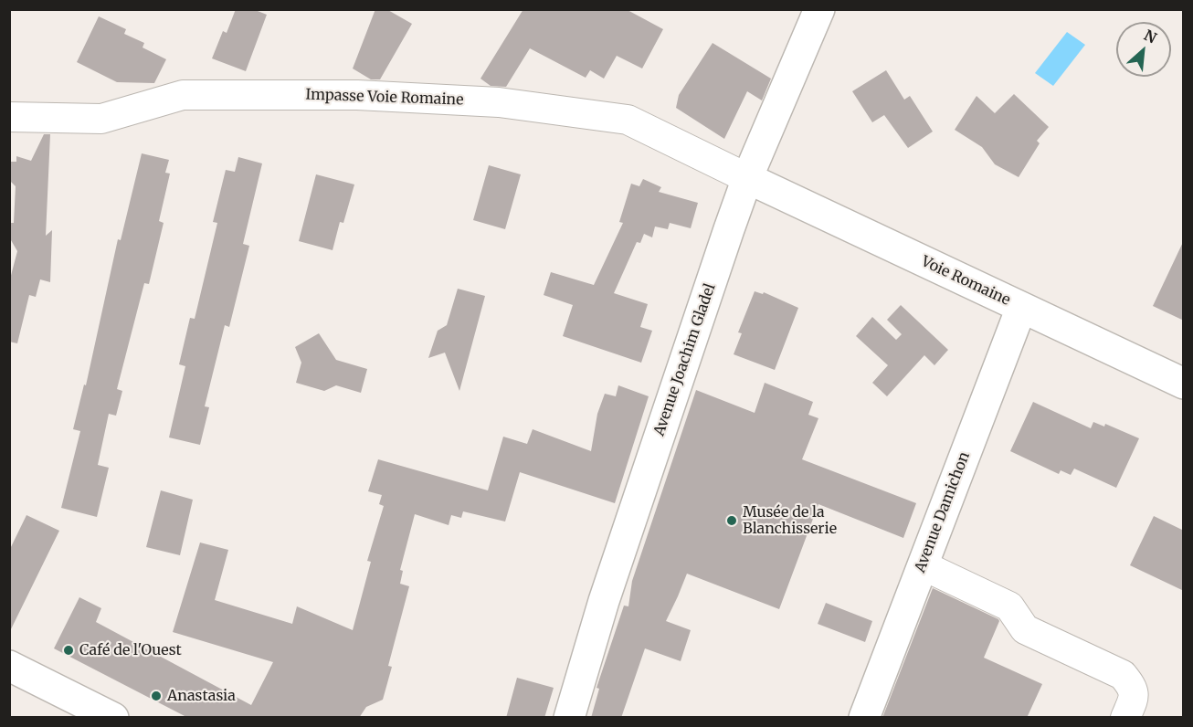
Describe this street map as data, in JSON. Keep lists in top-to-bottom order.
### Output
{
  "streets": {
    "street": [
      "Impasse Voie Romaine",
      "Voie Romaine",
      "Avenue Joachim Gladel",
      "Avenue Damichon"
    ]
  },
  "crossings": [
    ["Impasse Voie Romaine", "Voie Romaine"],
    ["Impasse Voie Romaine", "Avenue Joachim Gladel"],
    ["Voie Romaine", "Avenue Joachim Gladel"],
    ["Voie Romaine", "Avenue Damichon"]
  ],
  "places": ["Musée de la Blanchisserie", "Café de l'Ouest", "Anastasia"],
  "north": "top right"
}
